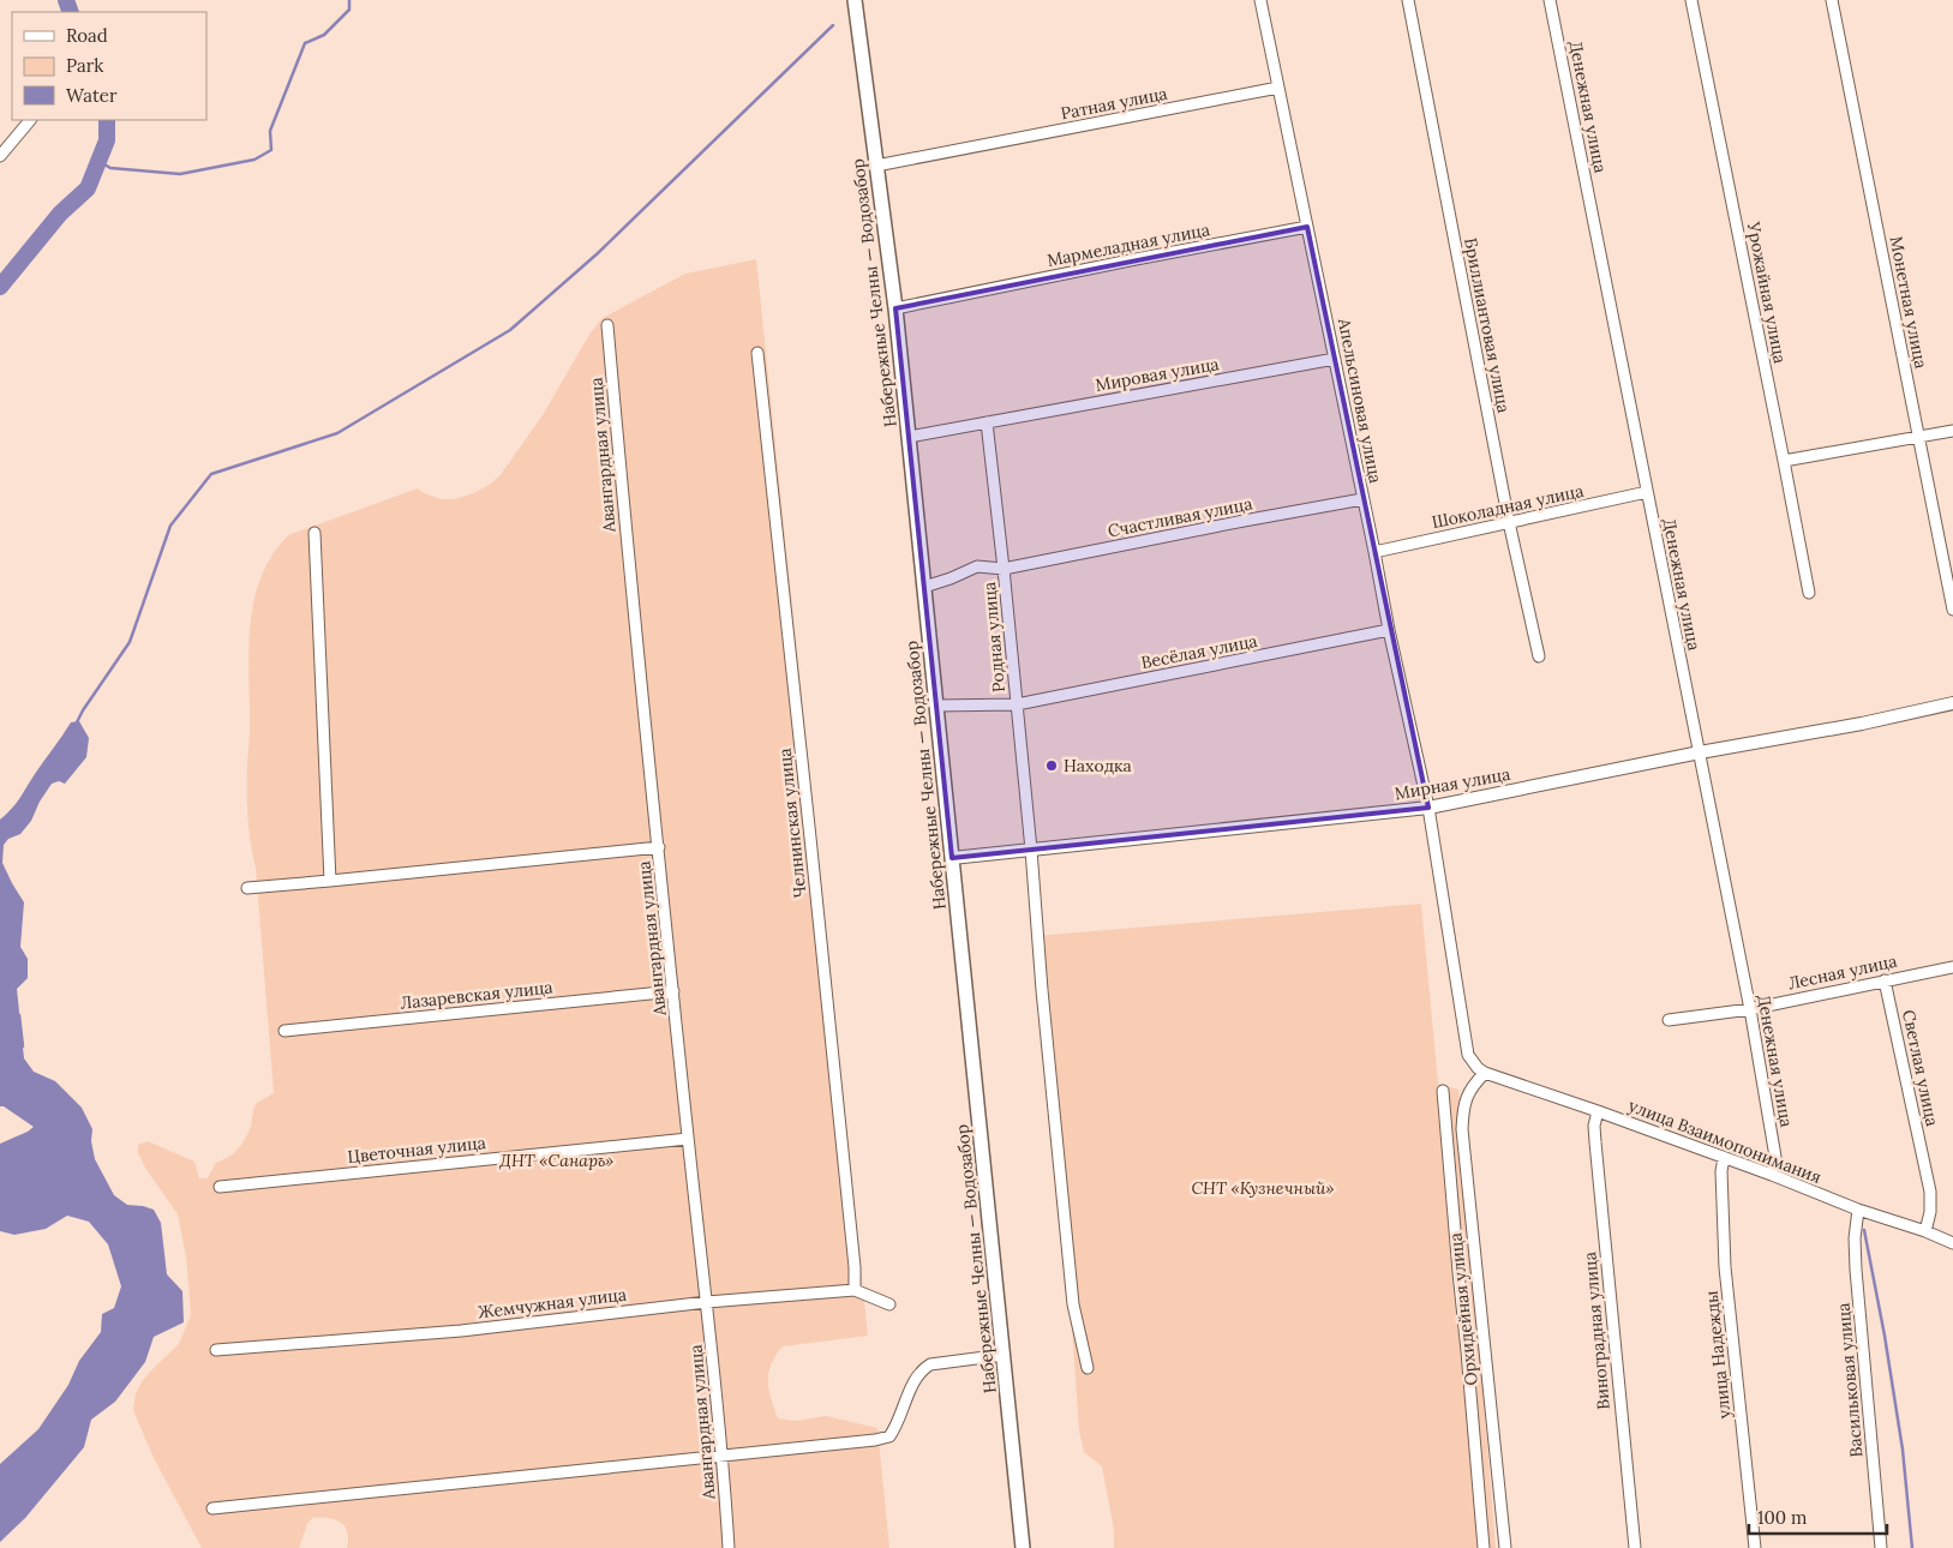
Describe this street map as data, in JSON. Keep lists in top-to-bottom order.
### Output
{
  "streets": {
    "main road": ["Набережные Челны — Водозабор"],
    "street": [
      "Ратная улица",
      "Денежная улица",
      "Мармеладная улица",
      "Урожайная улица",
      "Монетная улица",
      "Бриллиантовая улица",
      "Мировая улица",
      "Апельсиновая улица",
      "Авангардная улица",
      "Шоколадная улица",
      "Счастливая улица",
      "Родная улица",
      "Весёлая улица",
      "Мирная улица",
      "Челнинская улица",
      "Лесная улица",
      "Лазаревская улица",
      "Светлая улица",
      "улица Взаимопонимания",
      "Цветочная улица",
      "Жемчужная улица",
      "Орхидейная улица",
      "Виноградная улица",
      "улица Надежды",
      "Васильковая улица"
    ]
  },
  "crossings": [
    ["Ратная улица", "Набережные Челны — Водозабор"],
    ["Ратная улица", "Апельсиновая улица"],
    ["Денежная улица", "Шоколадная улица"],
    ["Денежная улица", "Мирная улица"],
    ["Денежная улица", "Лесная улица"],
    ["Денежная улица", "улица Взаимопонимания"],
    ["Мармеладная улица", "Набережные Челны — Водозабор"],
    ["Мармеладная улица", "Апельсиновая улица"],
    ["Набережные Челны — Водозабор", "Мировая улица"],
    ["Набережные Челны — Водозабор", "Счастливая улица"],
    ["Набережные Челны — Водозабор", "Весёлая улица"],
    ["Набережные Челны — Водозабор", "Мирная улица"],
    ["Бриллиантовая улица", "Шоколадная улица"],
    ["Мировая улица", "Апельсиновая улица"],
    ["Мировая улица", "Родная улица"],
    ["Апельсиновая улица", "Шоколадная улица"],
    ["Апельсиновая улица", "Счастливая улица"],
    ["Апельсиновая улица", "Весёлая улица"],
    ["Апельсиновая улица", "Мирная улица"],
    ["Апельсиновая улица", "улица Взаимопонимания"],
    ["Апельсиновая улица", "Орхидейная улица"],
    ["Авангардная улица", "Лазаревская улица"],
    ["Авангардная улица", "Цветочная улица"],
    ["Авангардная улица", "Жемчужная улица"],
    ["Счастливая улица", "Родная улица"],
    ["Родная улица", "Весёлая улица"],
    ["Родная улица", "Мирная улица"],
    ["Челнинская улица", "Жемчужная улица"],
    ["Лесная улица", "Светлая улица"],
    ["Светлая улица", "улица Взаимопонимания"],
    ["улица Взаимопонимания", "Орхидейная улица"],
    ["улица Взаимопонимания", "Виноградная улица"],
    ["улица Взаимопонимания", "улица Надежды"],
    ["улица Взаимопонимания", "Васильковая улица"]
  ],
  "parks": ["ДНТ «Санаръ»", "СНТ «Кузнечный»"],
  "places": ["Находка"],
  "legend": ["Road", "Park", "Water"],
  "scale_bar": "100 m"
}
